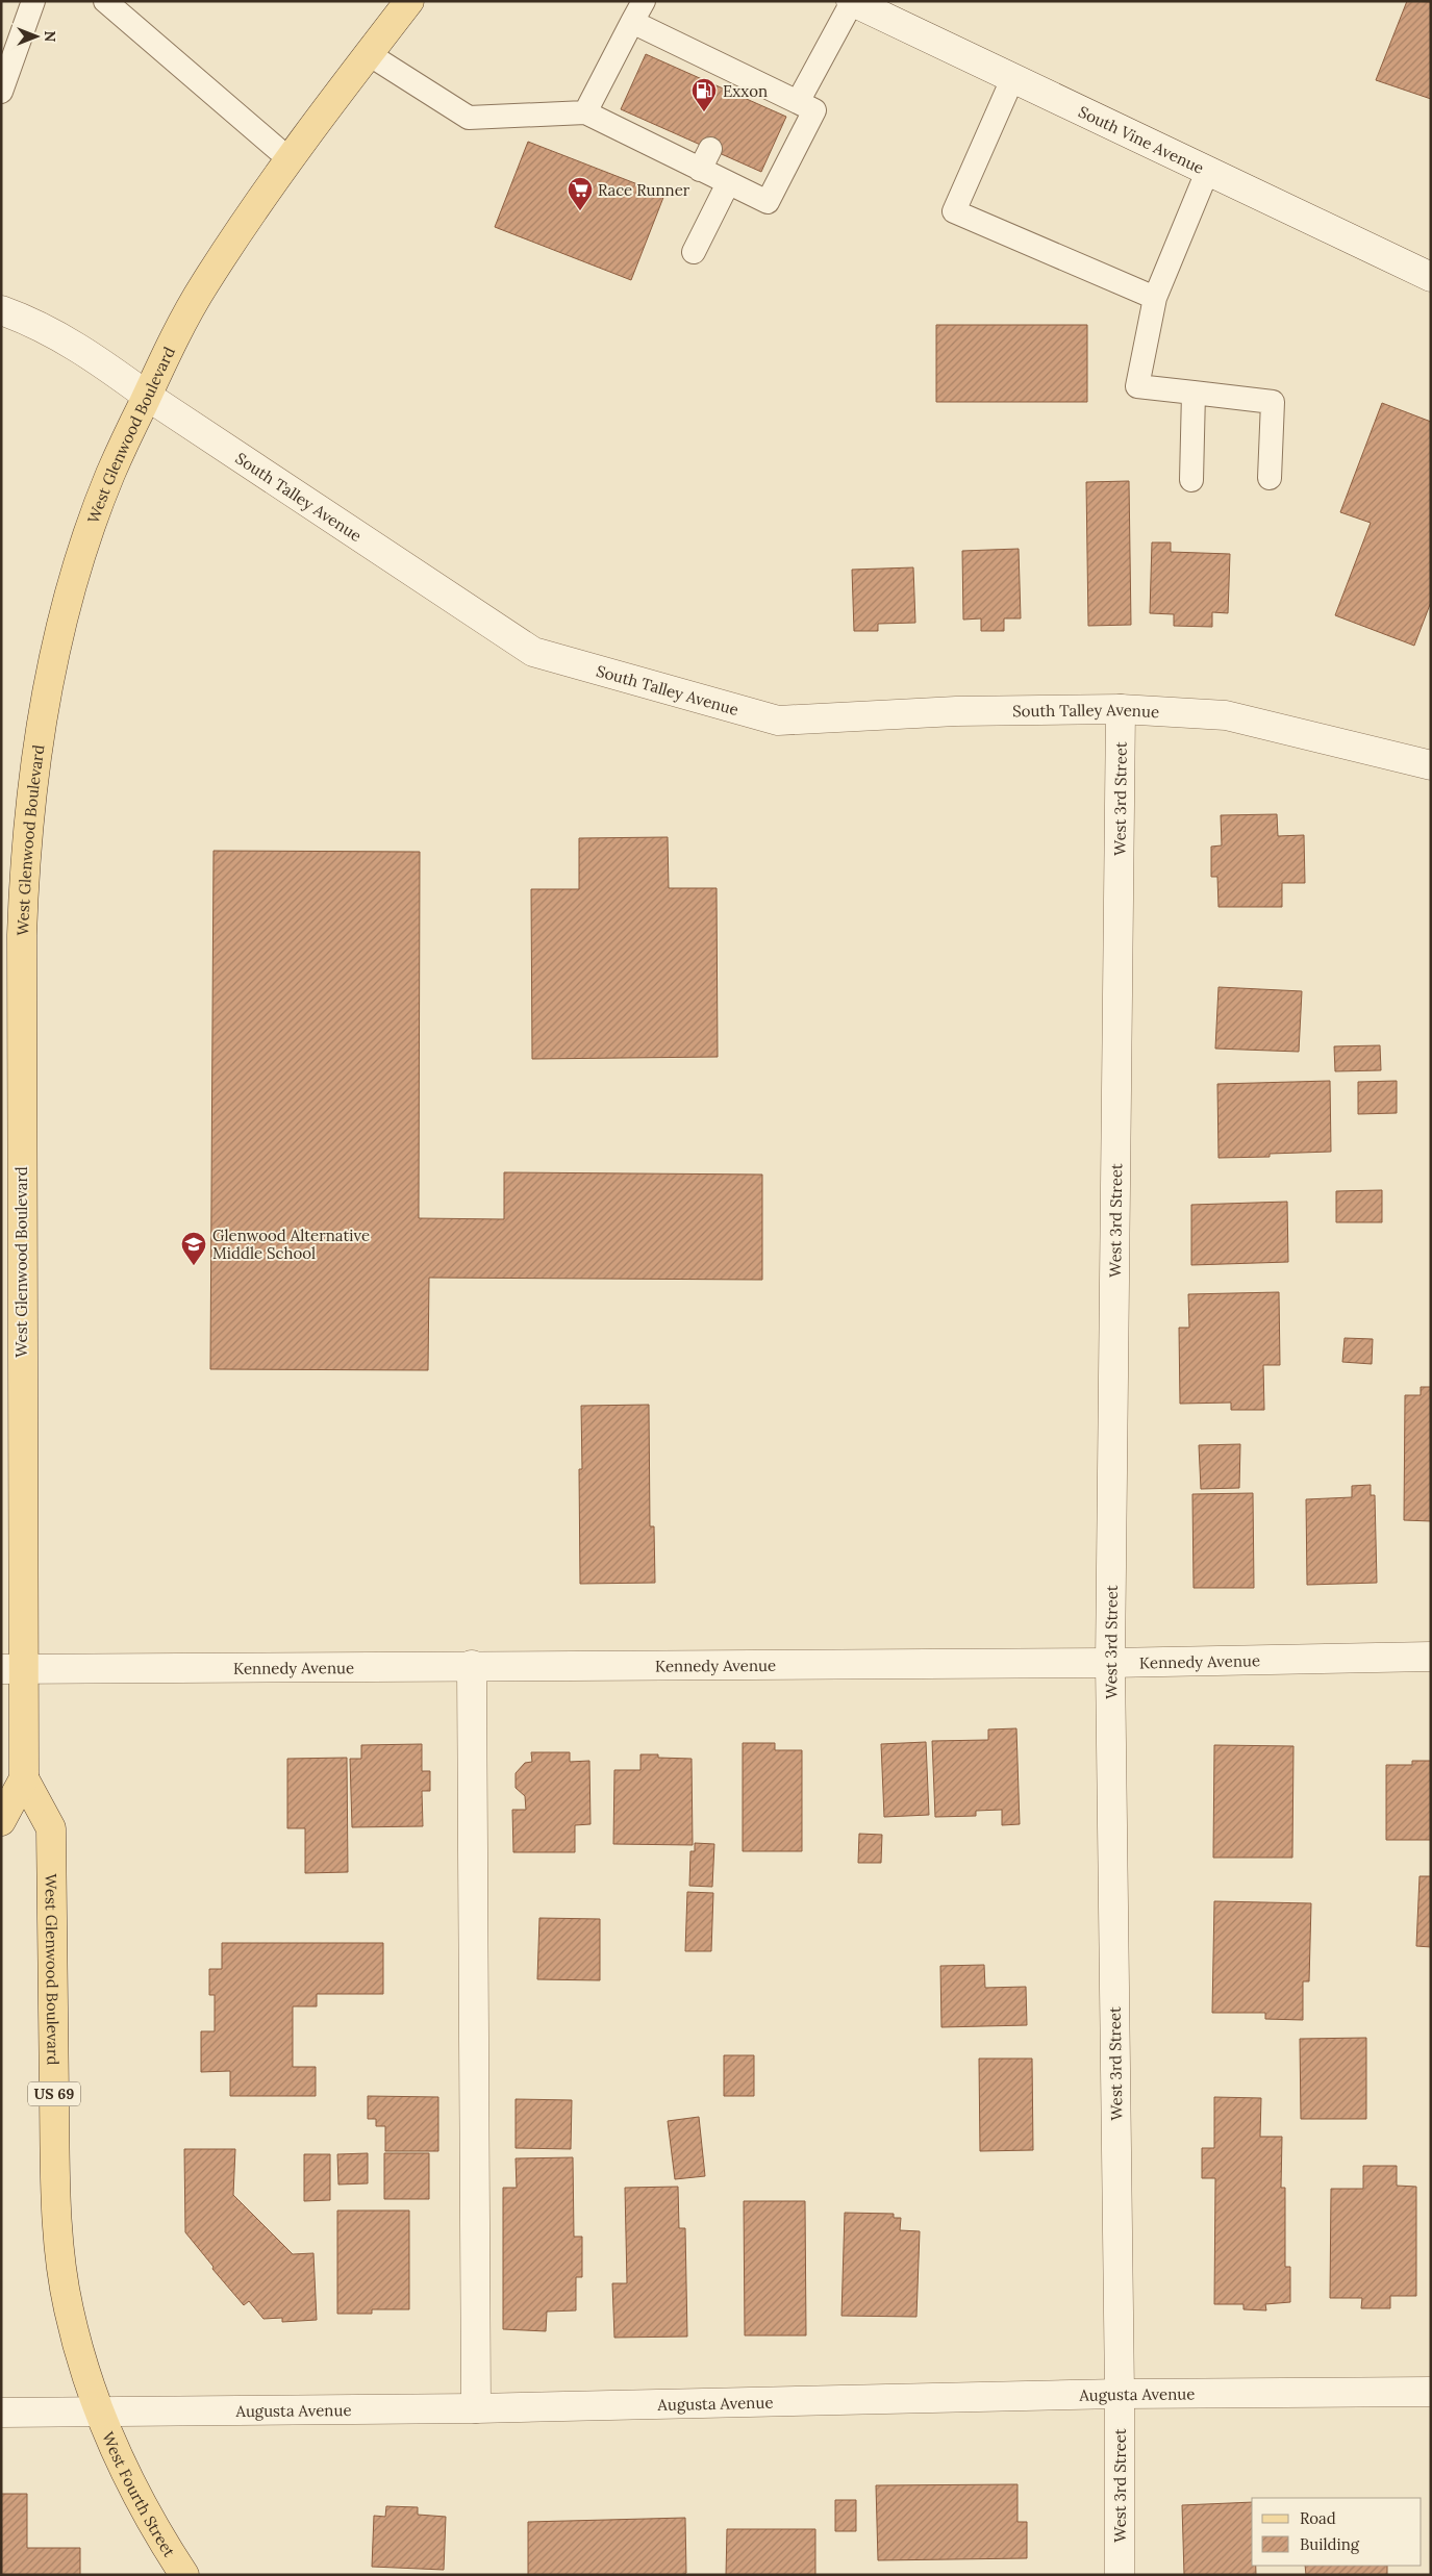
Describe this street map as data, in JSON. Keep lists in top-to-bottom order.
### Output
{
  "streets": {
    "main road": ["West Glenwood Boulevard", "US 69", "West Fourth Street"],
    "street": [
      "South Vine Avenue",
      "South Talley Avenue",
      "West 3rd Street",
      "Kennedy Avenue",
      "Augusta Avenue"
    ]
  },
  "crossings": [
    ["West Glenwood Boulevard", "South Talley Avenue"],
    ["West Glenwood Boulevard", "Kennedy Avenue"],
    ["West Glenwood Boulevard", "Augusta Avenue"],
    ["West Glenwood Boulevard", "West Fourth Street"],
    ["South Talley Avenue", "West 3rd Street"],
    ["West 3rd Street", "Kennedy Avenue"],
    ["West 3rd Street", "Augusta Avenue"],
    ["Augusta Avenue", "West Fourth Street"]
  ],
  "places": {
    "fuel station": ["Exxon"],
    "supermarket": ["Race Runner"],
    "school or university": ["Glenwood Alternative Middle School"]
  },
  "legend": ["Road", "Building"],
  "north": "right"
}
